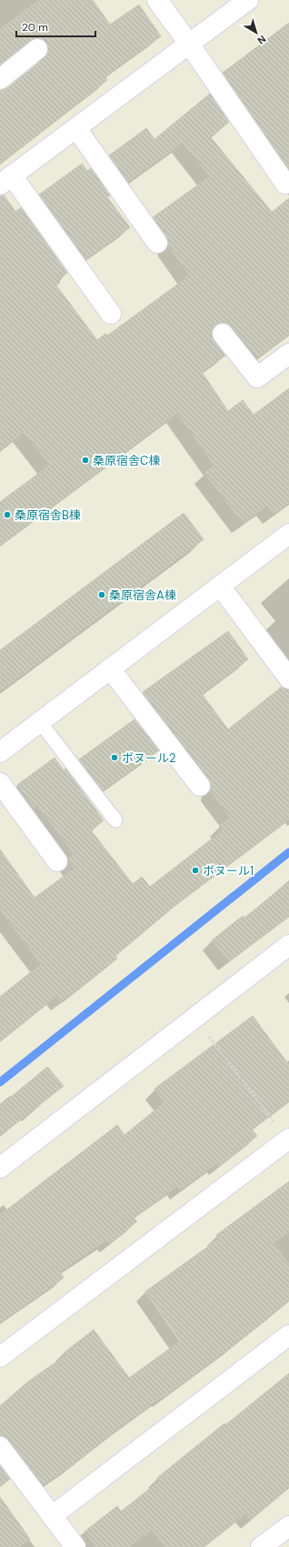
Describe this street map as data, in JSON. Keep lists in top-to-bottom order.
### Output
{
  "places": [
    "桑原宿舎C棟",
    "桑原宿舎B棟",
    "桑原宿舎A棟",
    "ボヌール2",
    "ボヌール1"
  ],
  "scale_bar": "20 m",
  "north": "bottom right"
}
